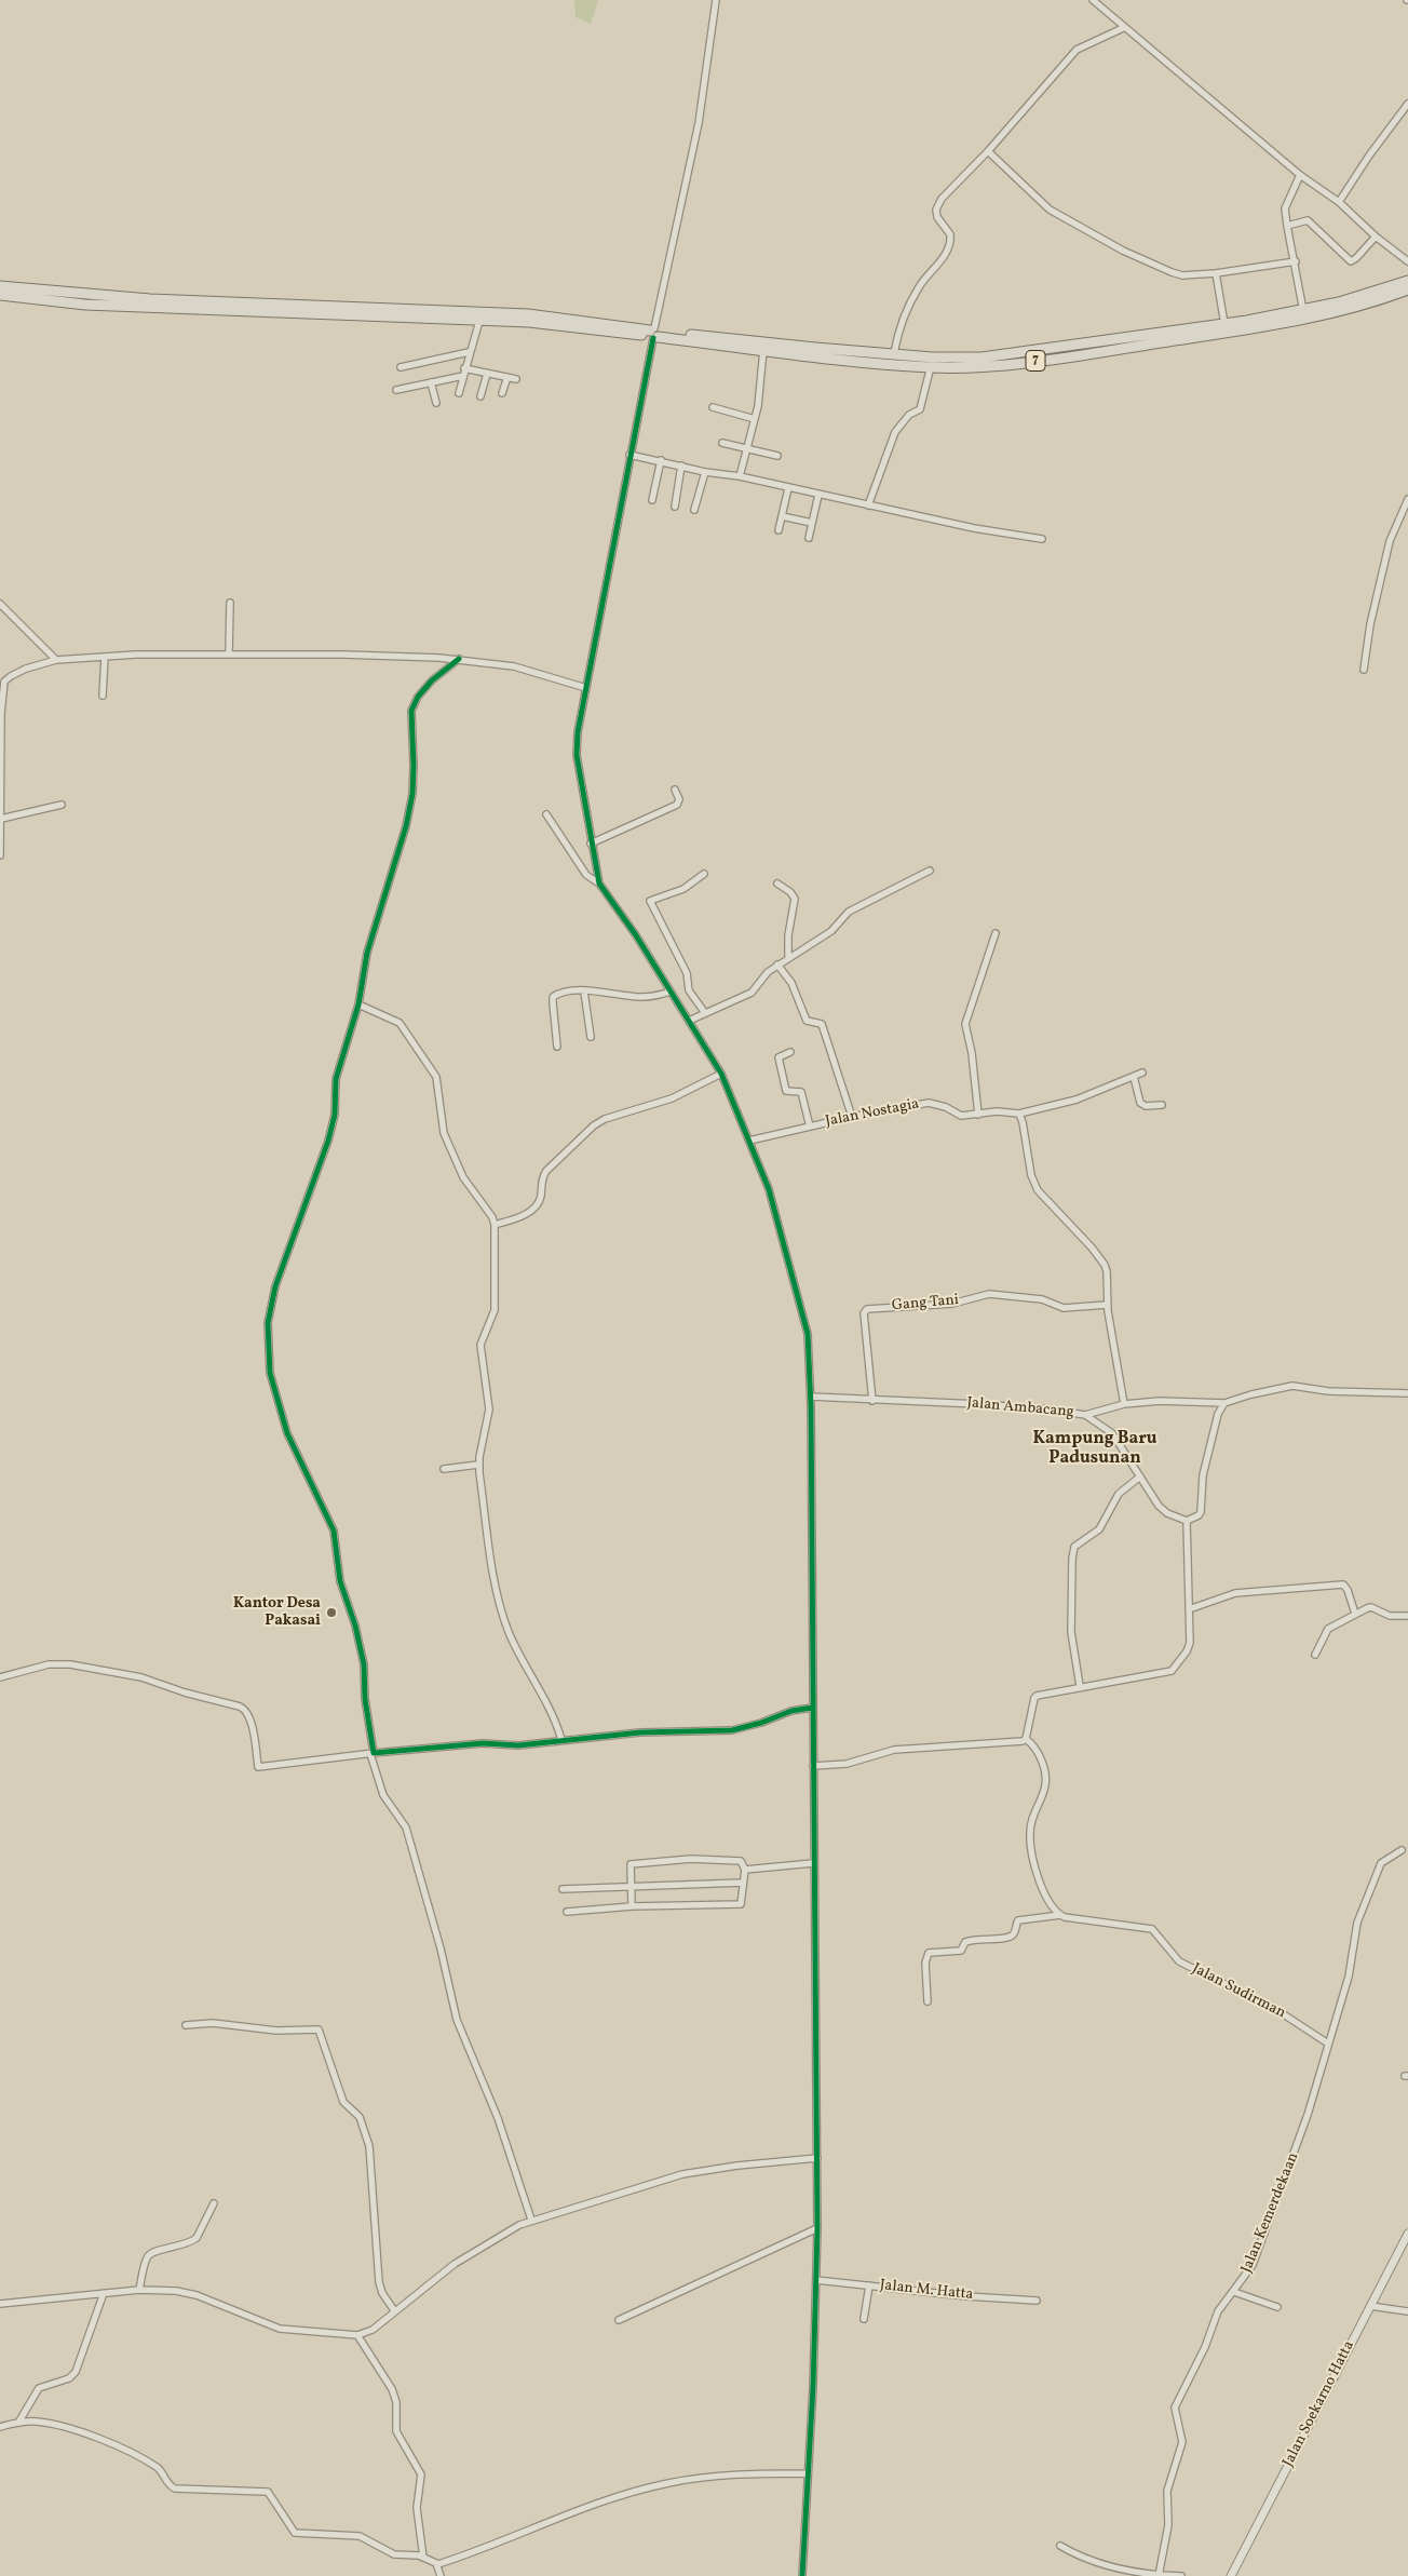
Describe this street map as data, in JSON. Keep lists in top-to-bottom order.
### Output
{
  "streets": {
    "highway": ["7"],
    "street": [
      "Jalan Nostagia",
      "Gang Tani",
      "Jalan Ambacang",
      "Jalan Sudirman",
      "Jalan Kemerdekaan",
      "Jalan M. Hatta",
      "Jalan Soekarno Hatta"
    ]
  },
  "crossings": [
    ["Gang Tani", "Jalan Ambacang"],
    ["Jalan Sudirman", "Jalan Kemerdekaan"]
  ],
  "districts": ["Kampung Baru Padusunan"],
  "places": ["Kantor Desa Pakasai"]
}
